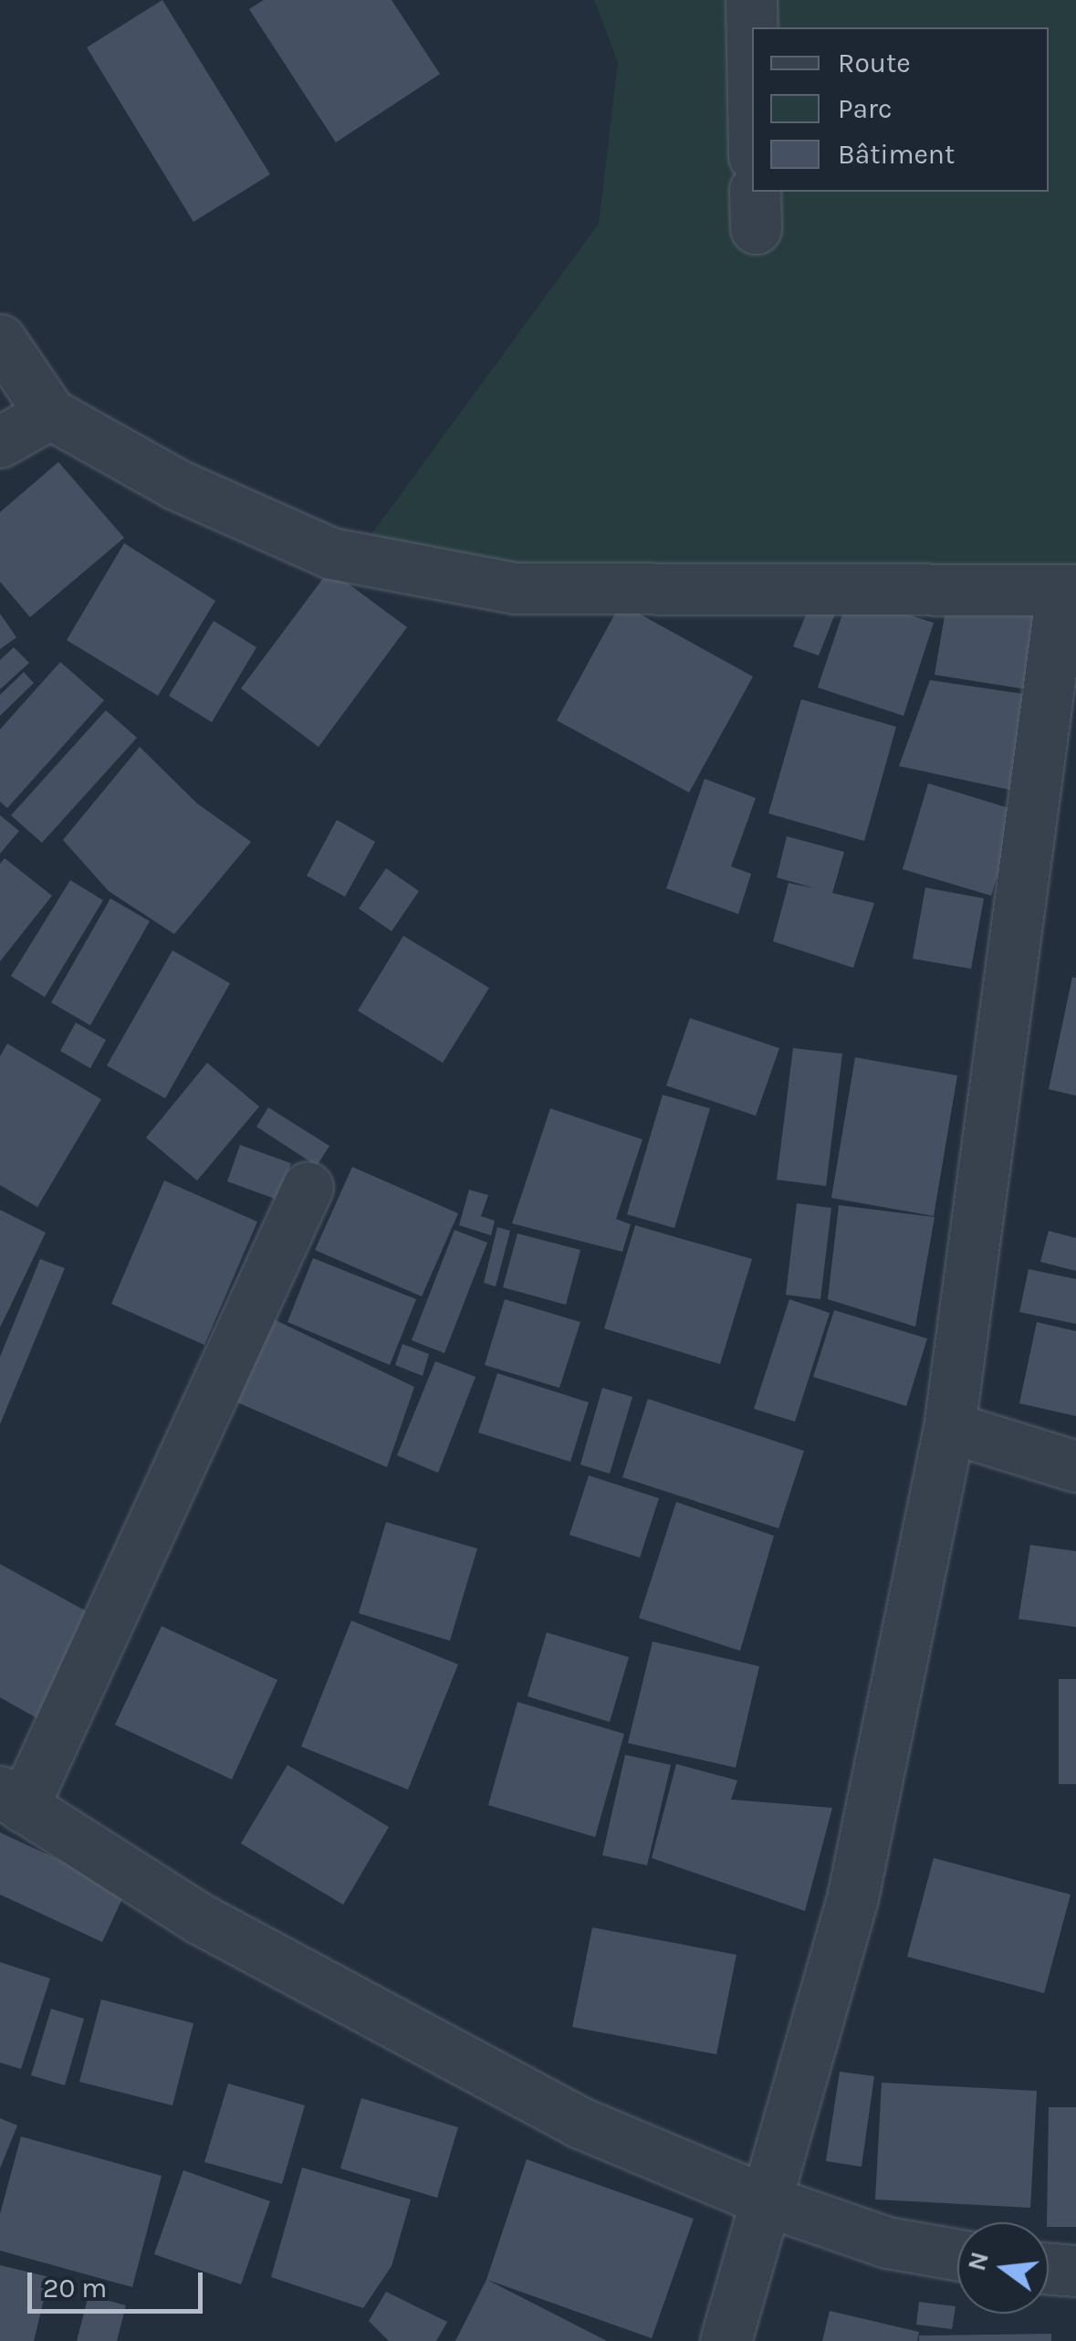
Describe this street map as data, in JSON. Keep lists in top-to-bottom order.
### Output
{
  "legend": ["Route", "Parc", "Bâtiment"],
  "scale_bar": "20 m",
  "north": "left"
}
